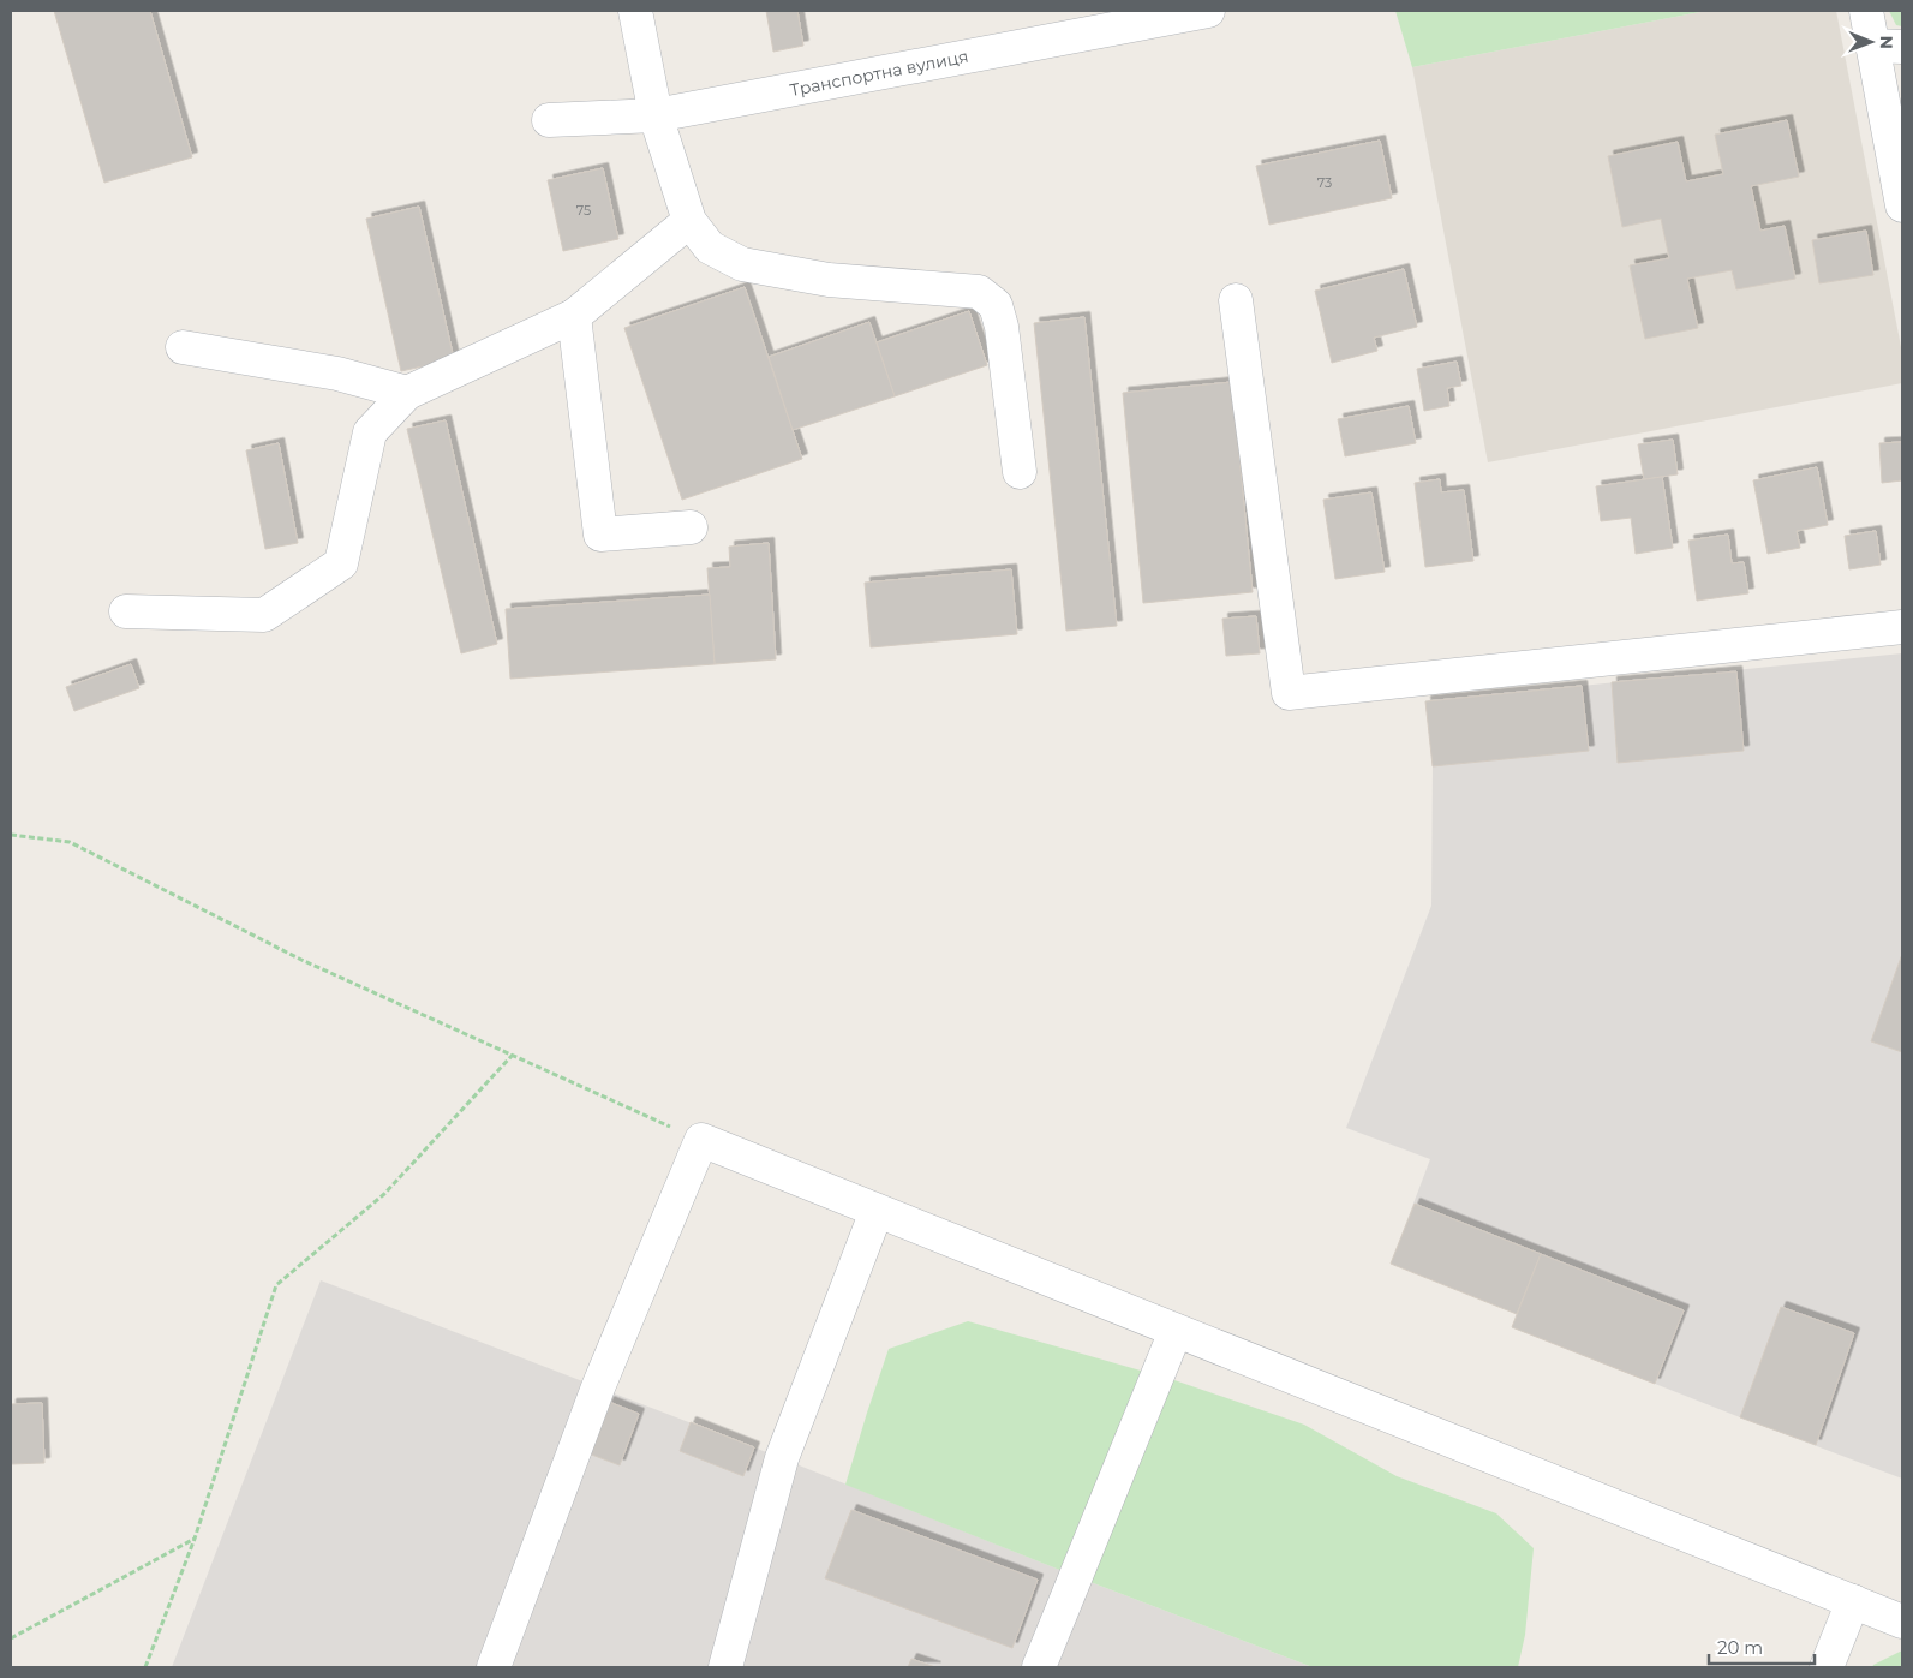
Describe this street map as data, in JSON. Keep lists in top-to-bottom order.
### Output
{
  "streets": {
    "street": ["Транспортна вулиця"]
  },
  "house_numbers": ["73", "75"],
  "scale_bar": "20 m",
  "north": "right"
}
